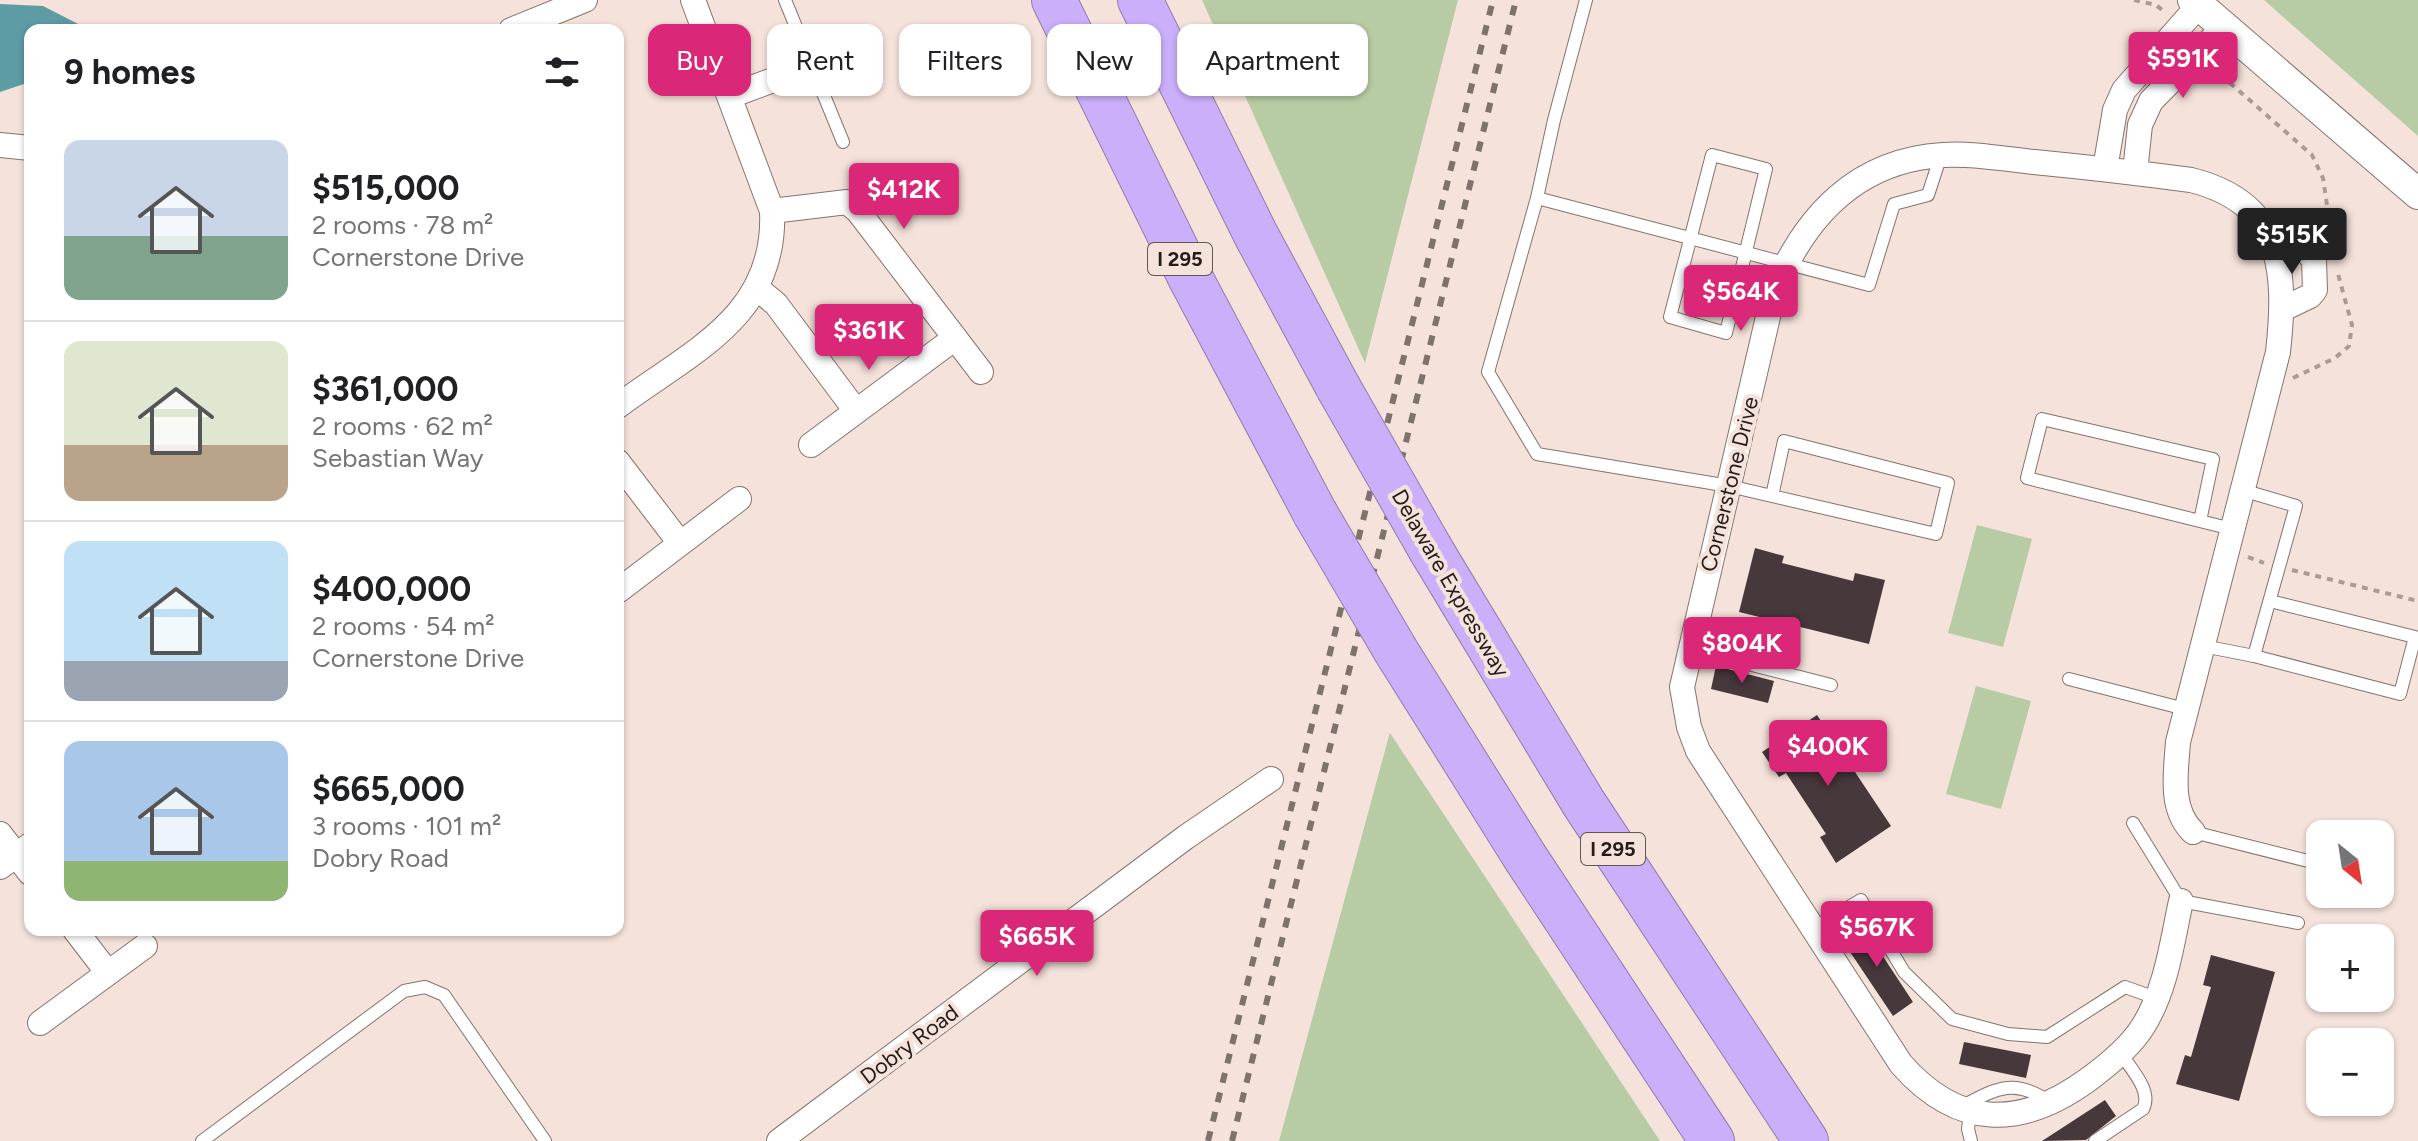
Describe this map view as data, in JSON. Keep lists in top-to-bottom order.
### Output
{
  "streets": {
    "highway": ["I 295", "Delaware Expressway"],
    "street": ["Cornerstone Drive", "Dobry Road"]
  },
  "north": "bottom right",
  "page": {
    "chip": [
      "Buy",
      "Rent",
      "Filters",
      "New",
      "Apartment"
    ],
    "heading": "9 homes",
    "price": [
      "$591K",
      "$412K",
      "$515K",
      "$564K",
      "$361K",
      "$804K",
      "$400K",
      "$567K",
      "$665K"
    ],
    "list": [
      {
        "name": "$515,000",
        "note": "2 rooms · 78 m² · Cornerstone Drive"
      },
      {
        "name": "$361,000",
        "note": "2 rooms · 62 m² · Sebastian Way"
      },
      {
        "name": "$400,000",
        "note": "2 rooms · 54 m² · Cornerstone Drive"
      },
      {
        "name": "$665,000",
        "note": "3 rooms · 101 m² · Dobry Road"
      }
    ],
    "map_buttons": ["+", "−"]
  }
}
